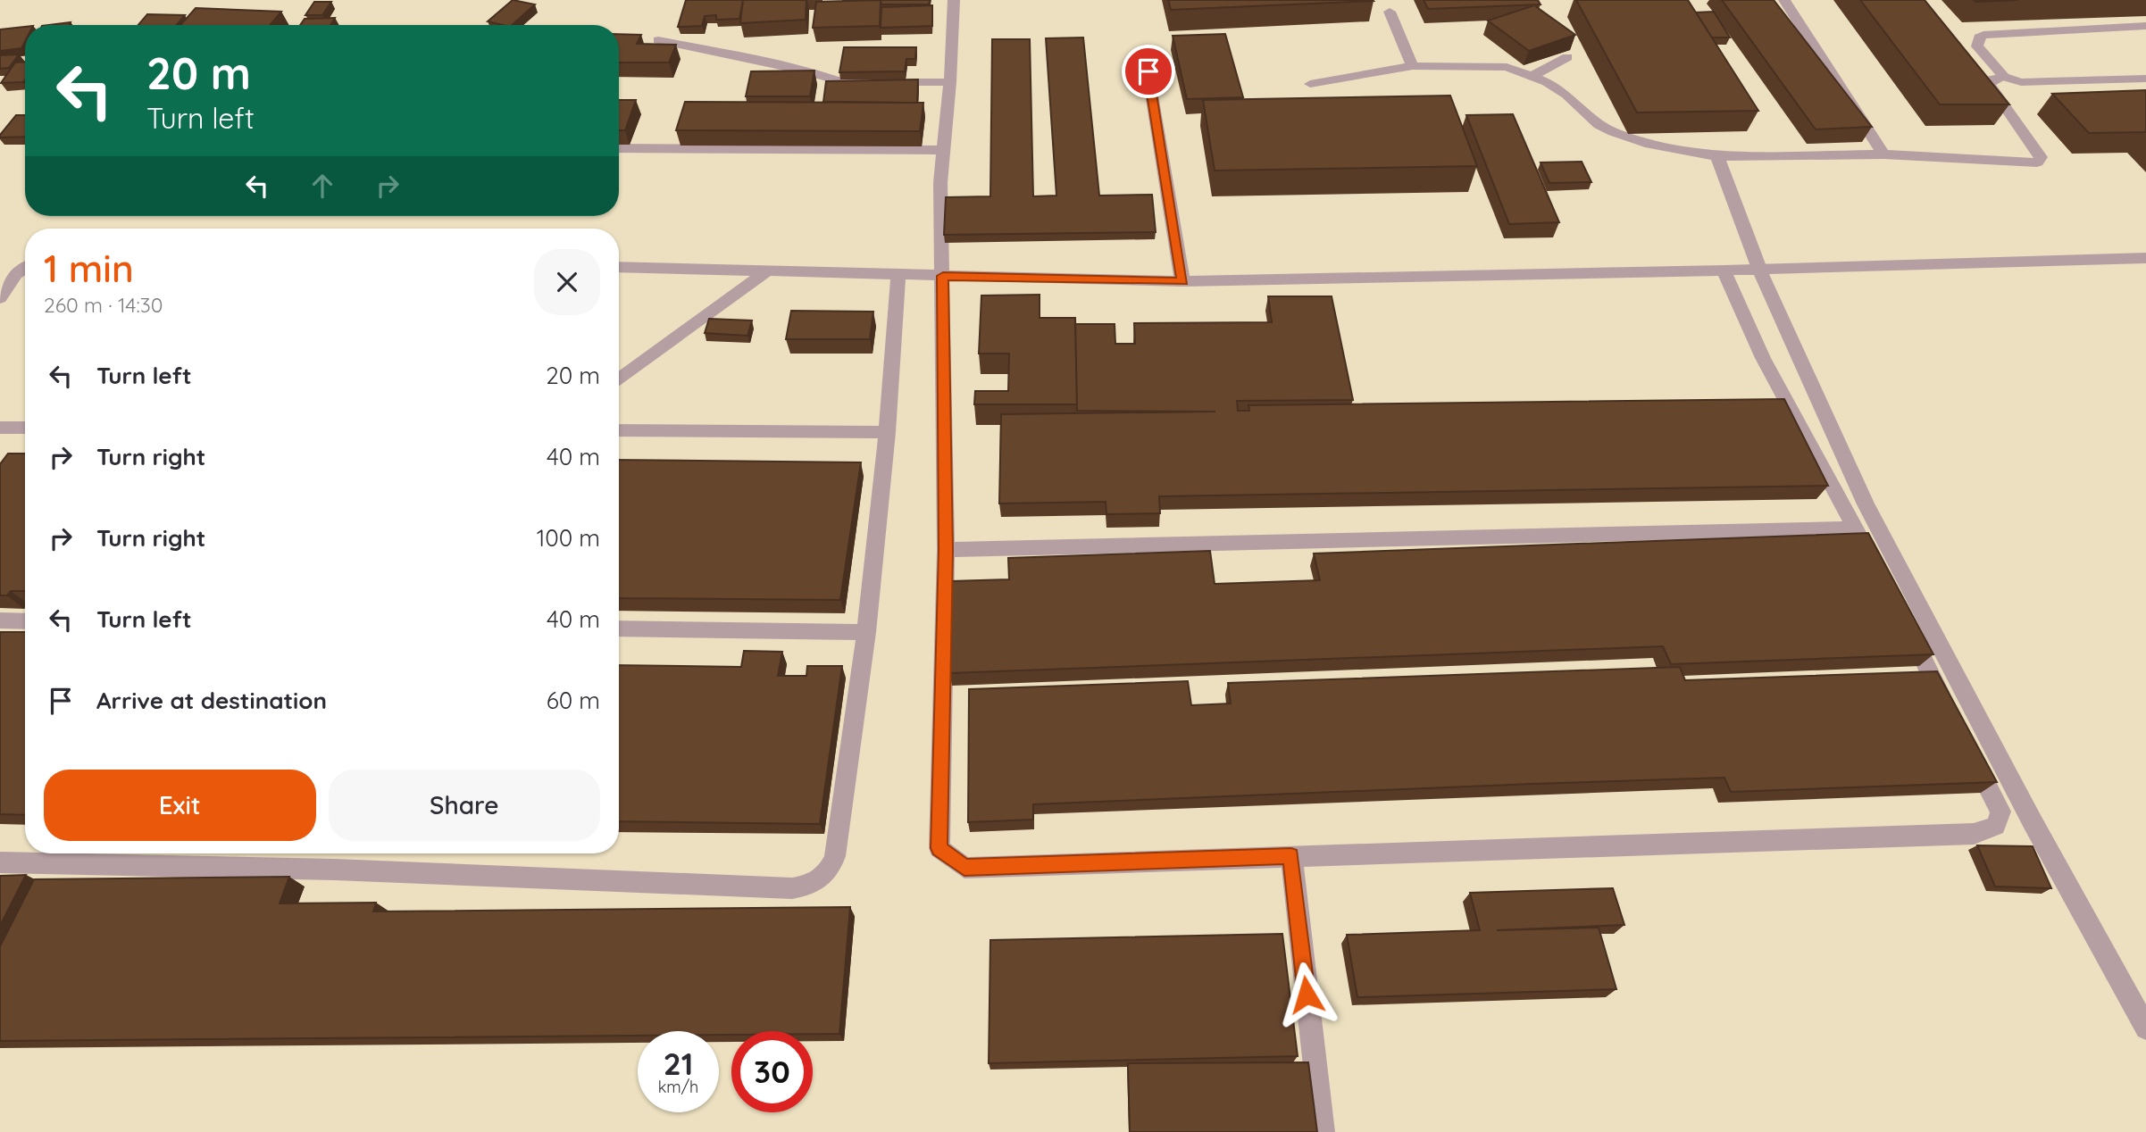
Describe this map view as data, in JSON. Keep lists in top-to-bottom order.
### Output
{
  "page": {
    "turn": ["20 m", "Turn left"],
    "heading": ["1 min", "260 m · 14:30"],
    "list": [
      {
        "name": "Turn left",
        "value": "20 m"
      },
      {
        "name": "Turn right",
        "value": "40 m"
      },
      {
        "name": "Turn right",
        "value": "100 m"
      },
      {
        "name": "Turn left",
        "value": "40 m"
      },
      {
        "name": "Arrive at destination",
        "value": "60 m"
      }
    ],
    "buttons": ["Exit", "Share"],
    "speed": "21 km/h",
    "limit": "30"
  }
}
